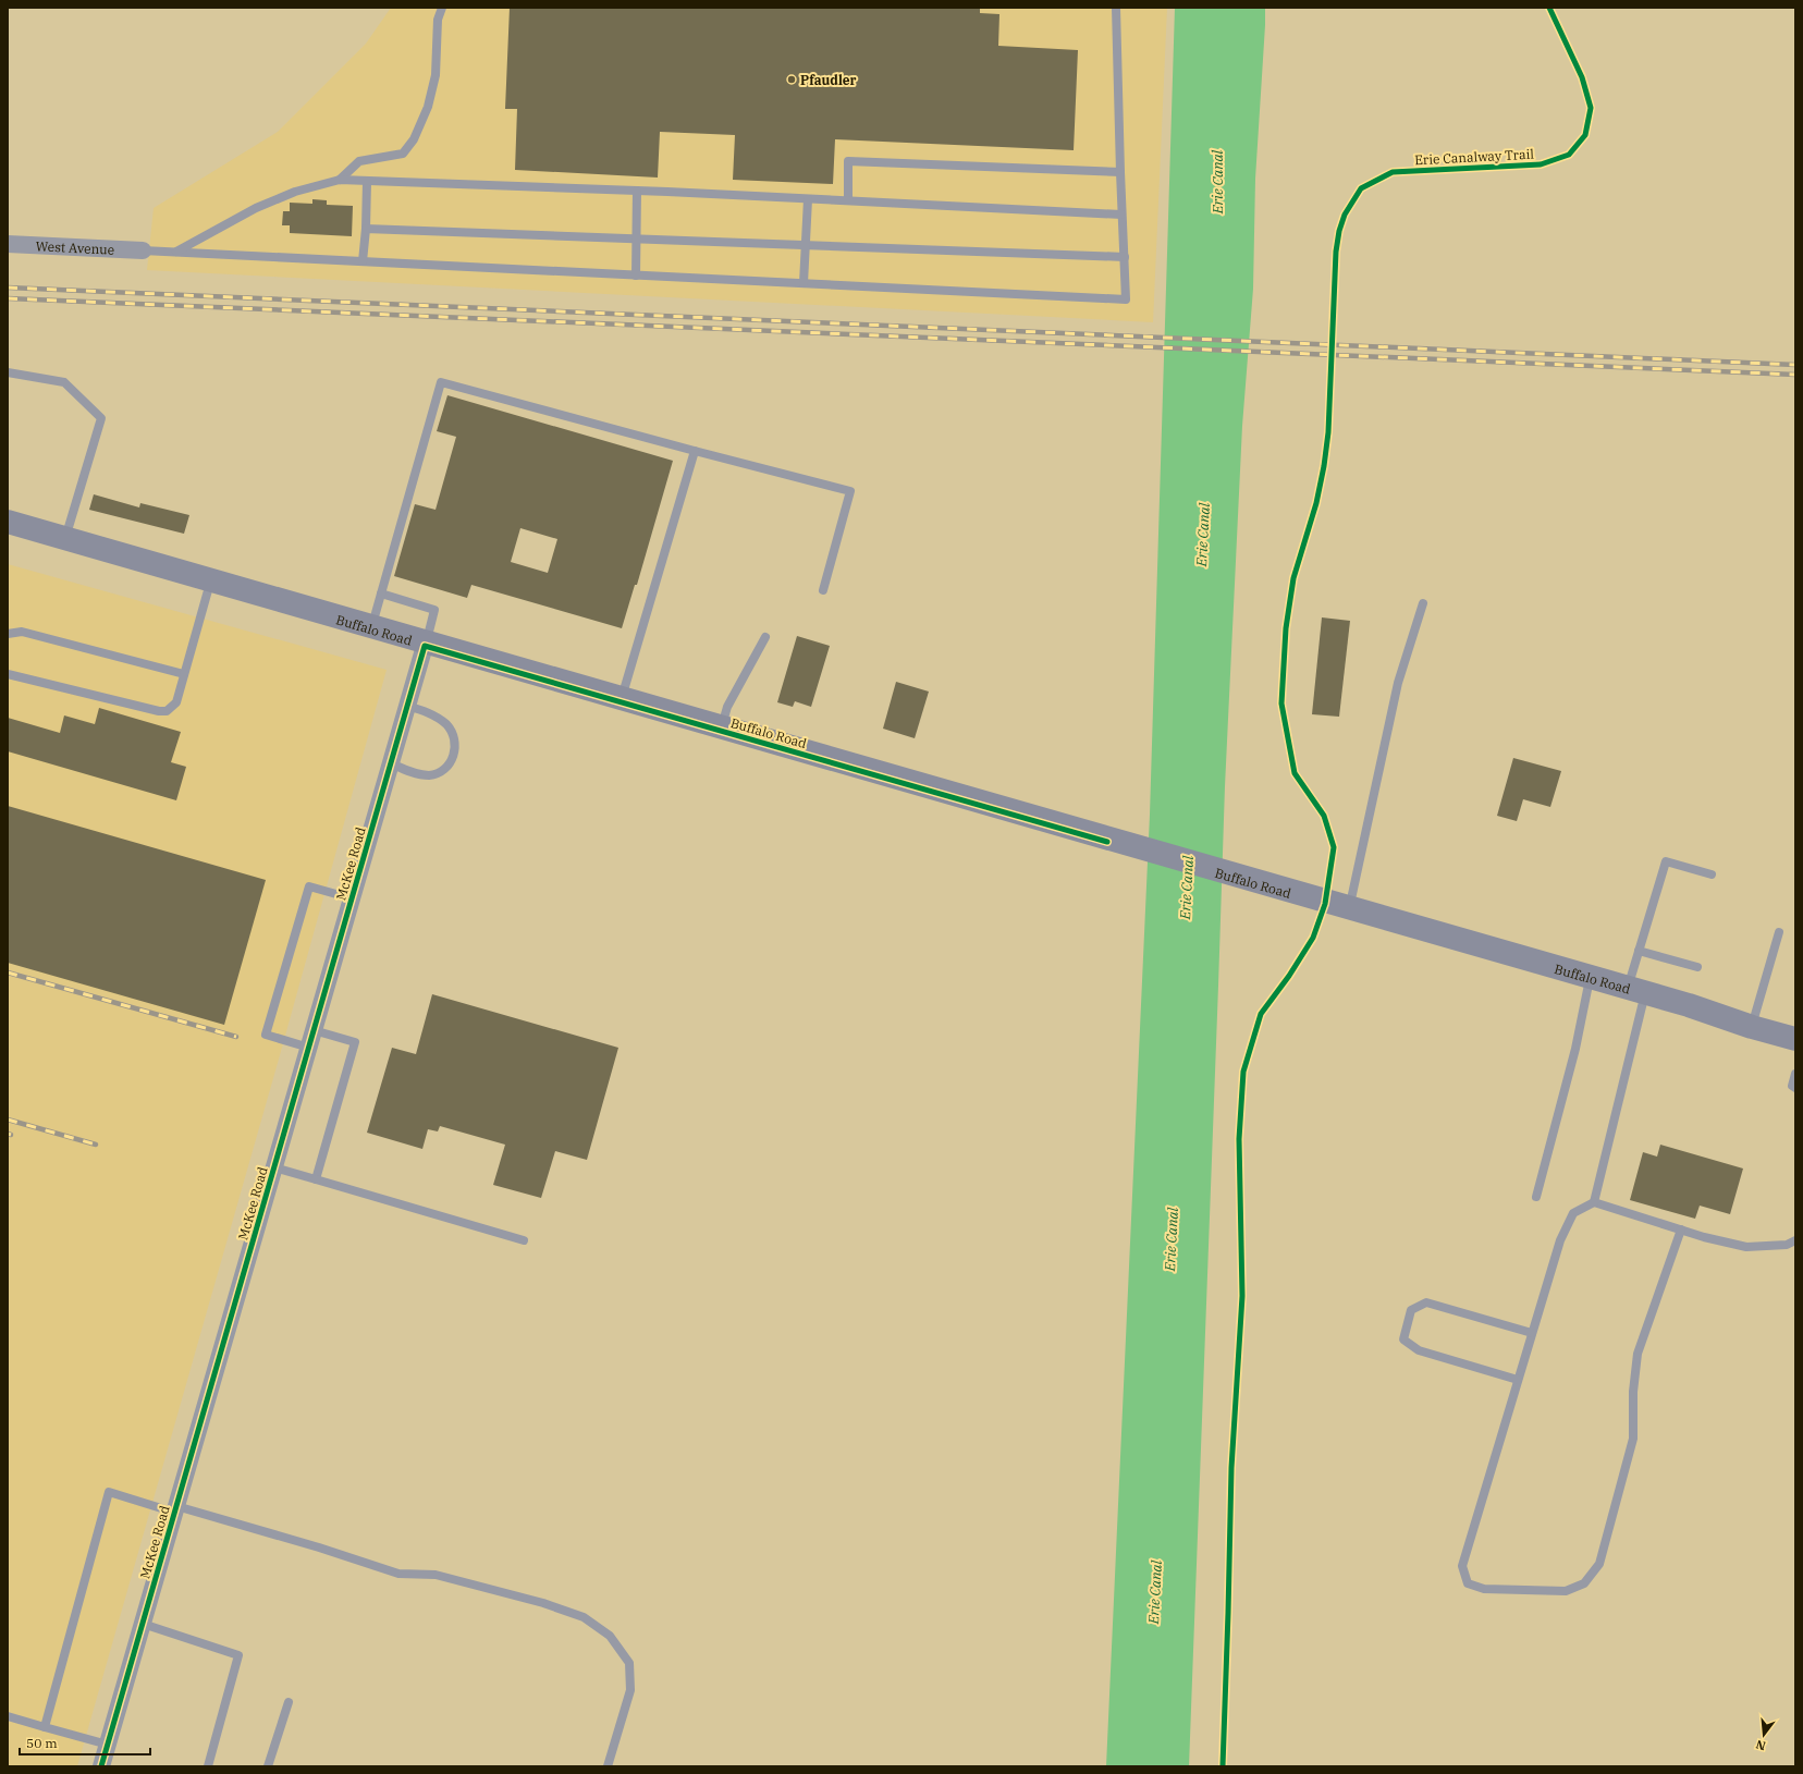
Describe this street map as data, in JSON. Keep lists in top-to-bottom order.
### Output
{
  "streets": {
    "main road": ["Buffalo Road"],
    "street": ["West Avenue", "McKee Road"],
    "cycle path": ["Erie Canalway Trail"]
  },
  "crossings": [
    ["Buffalo Road", "McKee Road"]
  ],
  "water": ["Erie Canal"],
  "places": ["Pfaudler"],
  "scale_bar": "50 m",
  "north": "bottom"
}
